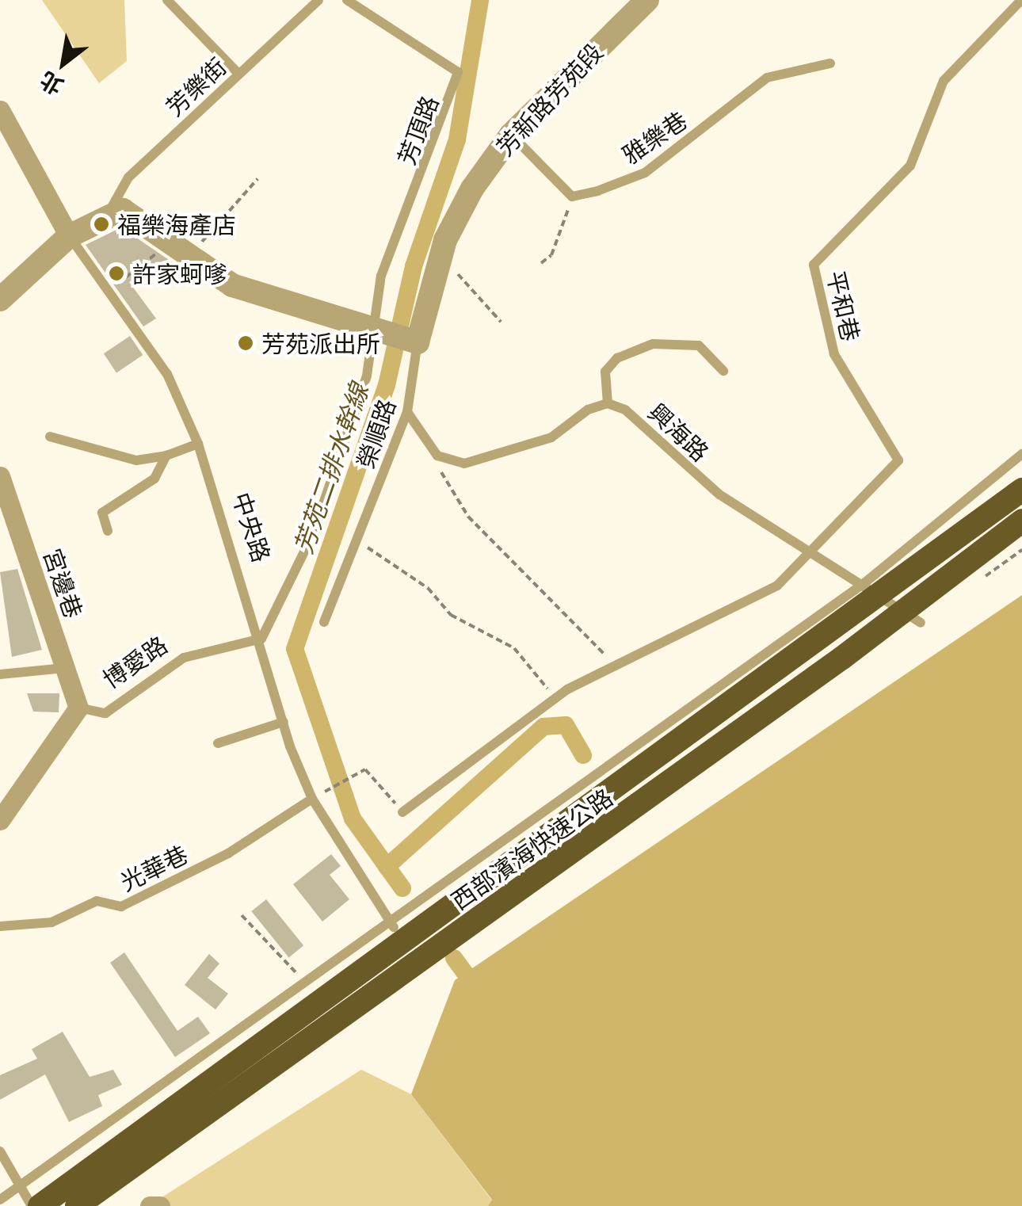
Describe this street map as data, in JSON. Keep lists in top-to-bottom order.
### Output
{
  "streets": {
    "highway": ["西部濱海快速公路"],
    "street": ["芳新路芳苑段", "中央路", "宮邊巷"],
    "lane": [
      "芳樂街",
      "芳頂路",
      "雅樂巷",
      "平和巷",
      "興海路",
      "榮順路",
      "博愛路",
      "光華巷"
    ]
  },
  "crossings": [
    ["芳新路芳苑段", "榮順路"],
    ["平和巷", "興海路"],
    ["中央路", "博愛路"],
    ["中央路", "光華巷"],
    ["宮邊巷", "博愛路"]
  ],
  "water": ["芳苑二排水幹線"],
  "places": ["福樂海產店", "許家蚵嗲", "芳苑派出所"],
  "north": "bottom left"
}
